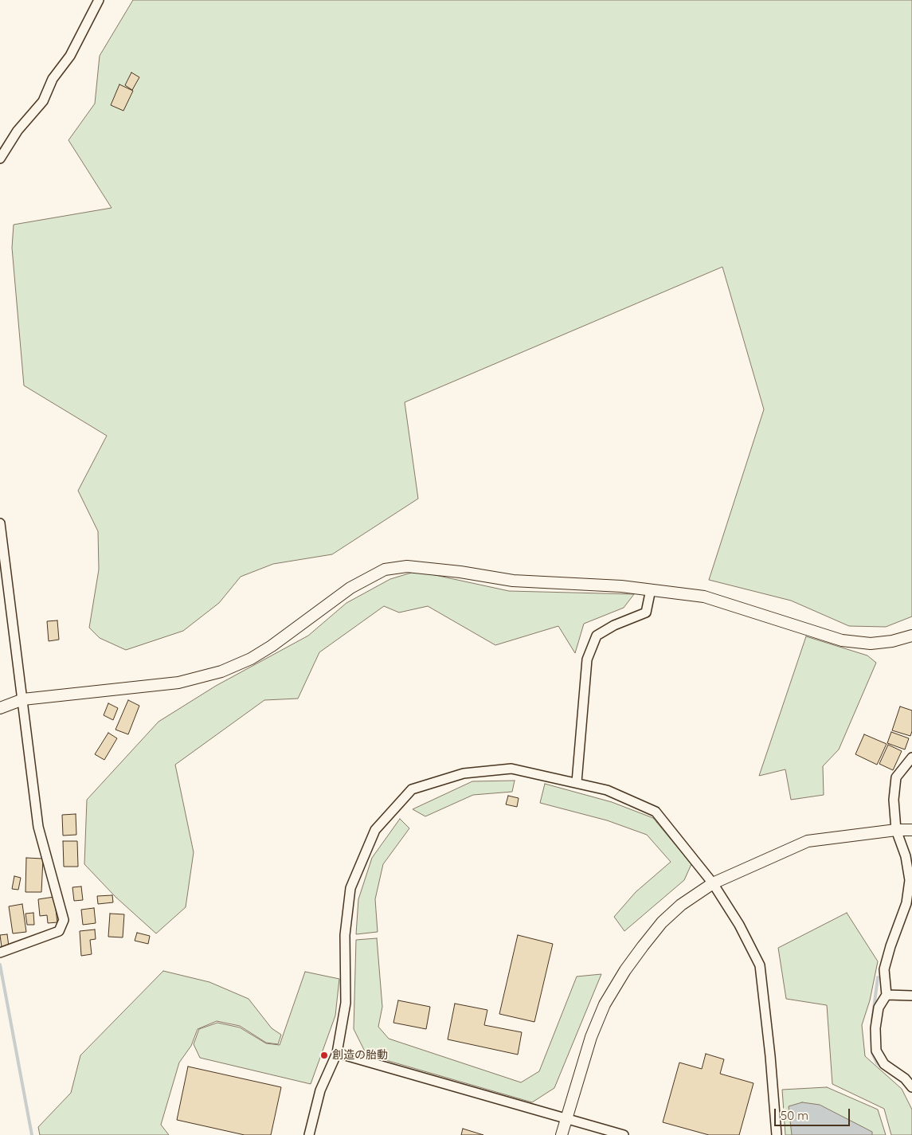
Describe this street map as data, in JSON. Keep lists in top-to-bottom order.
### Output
{
  "places": ["創造の胎動"],
  "scale_bar": "50 m"
}
